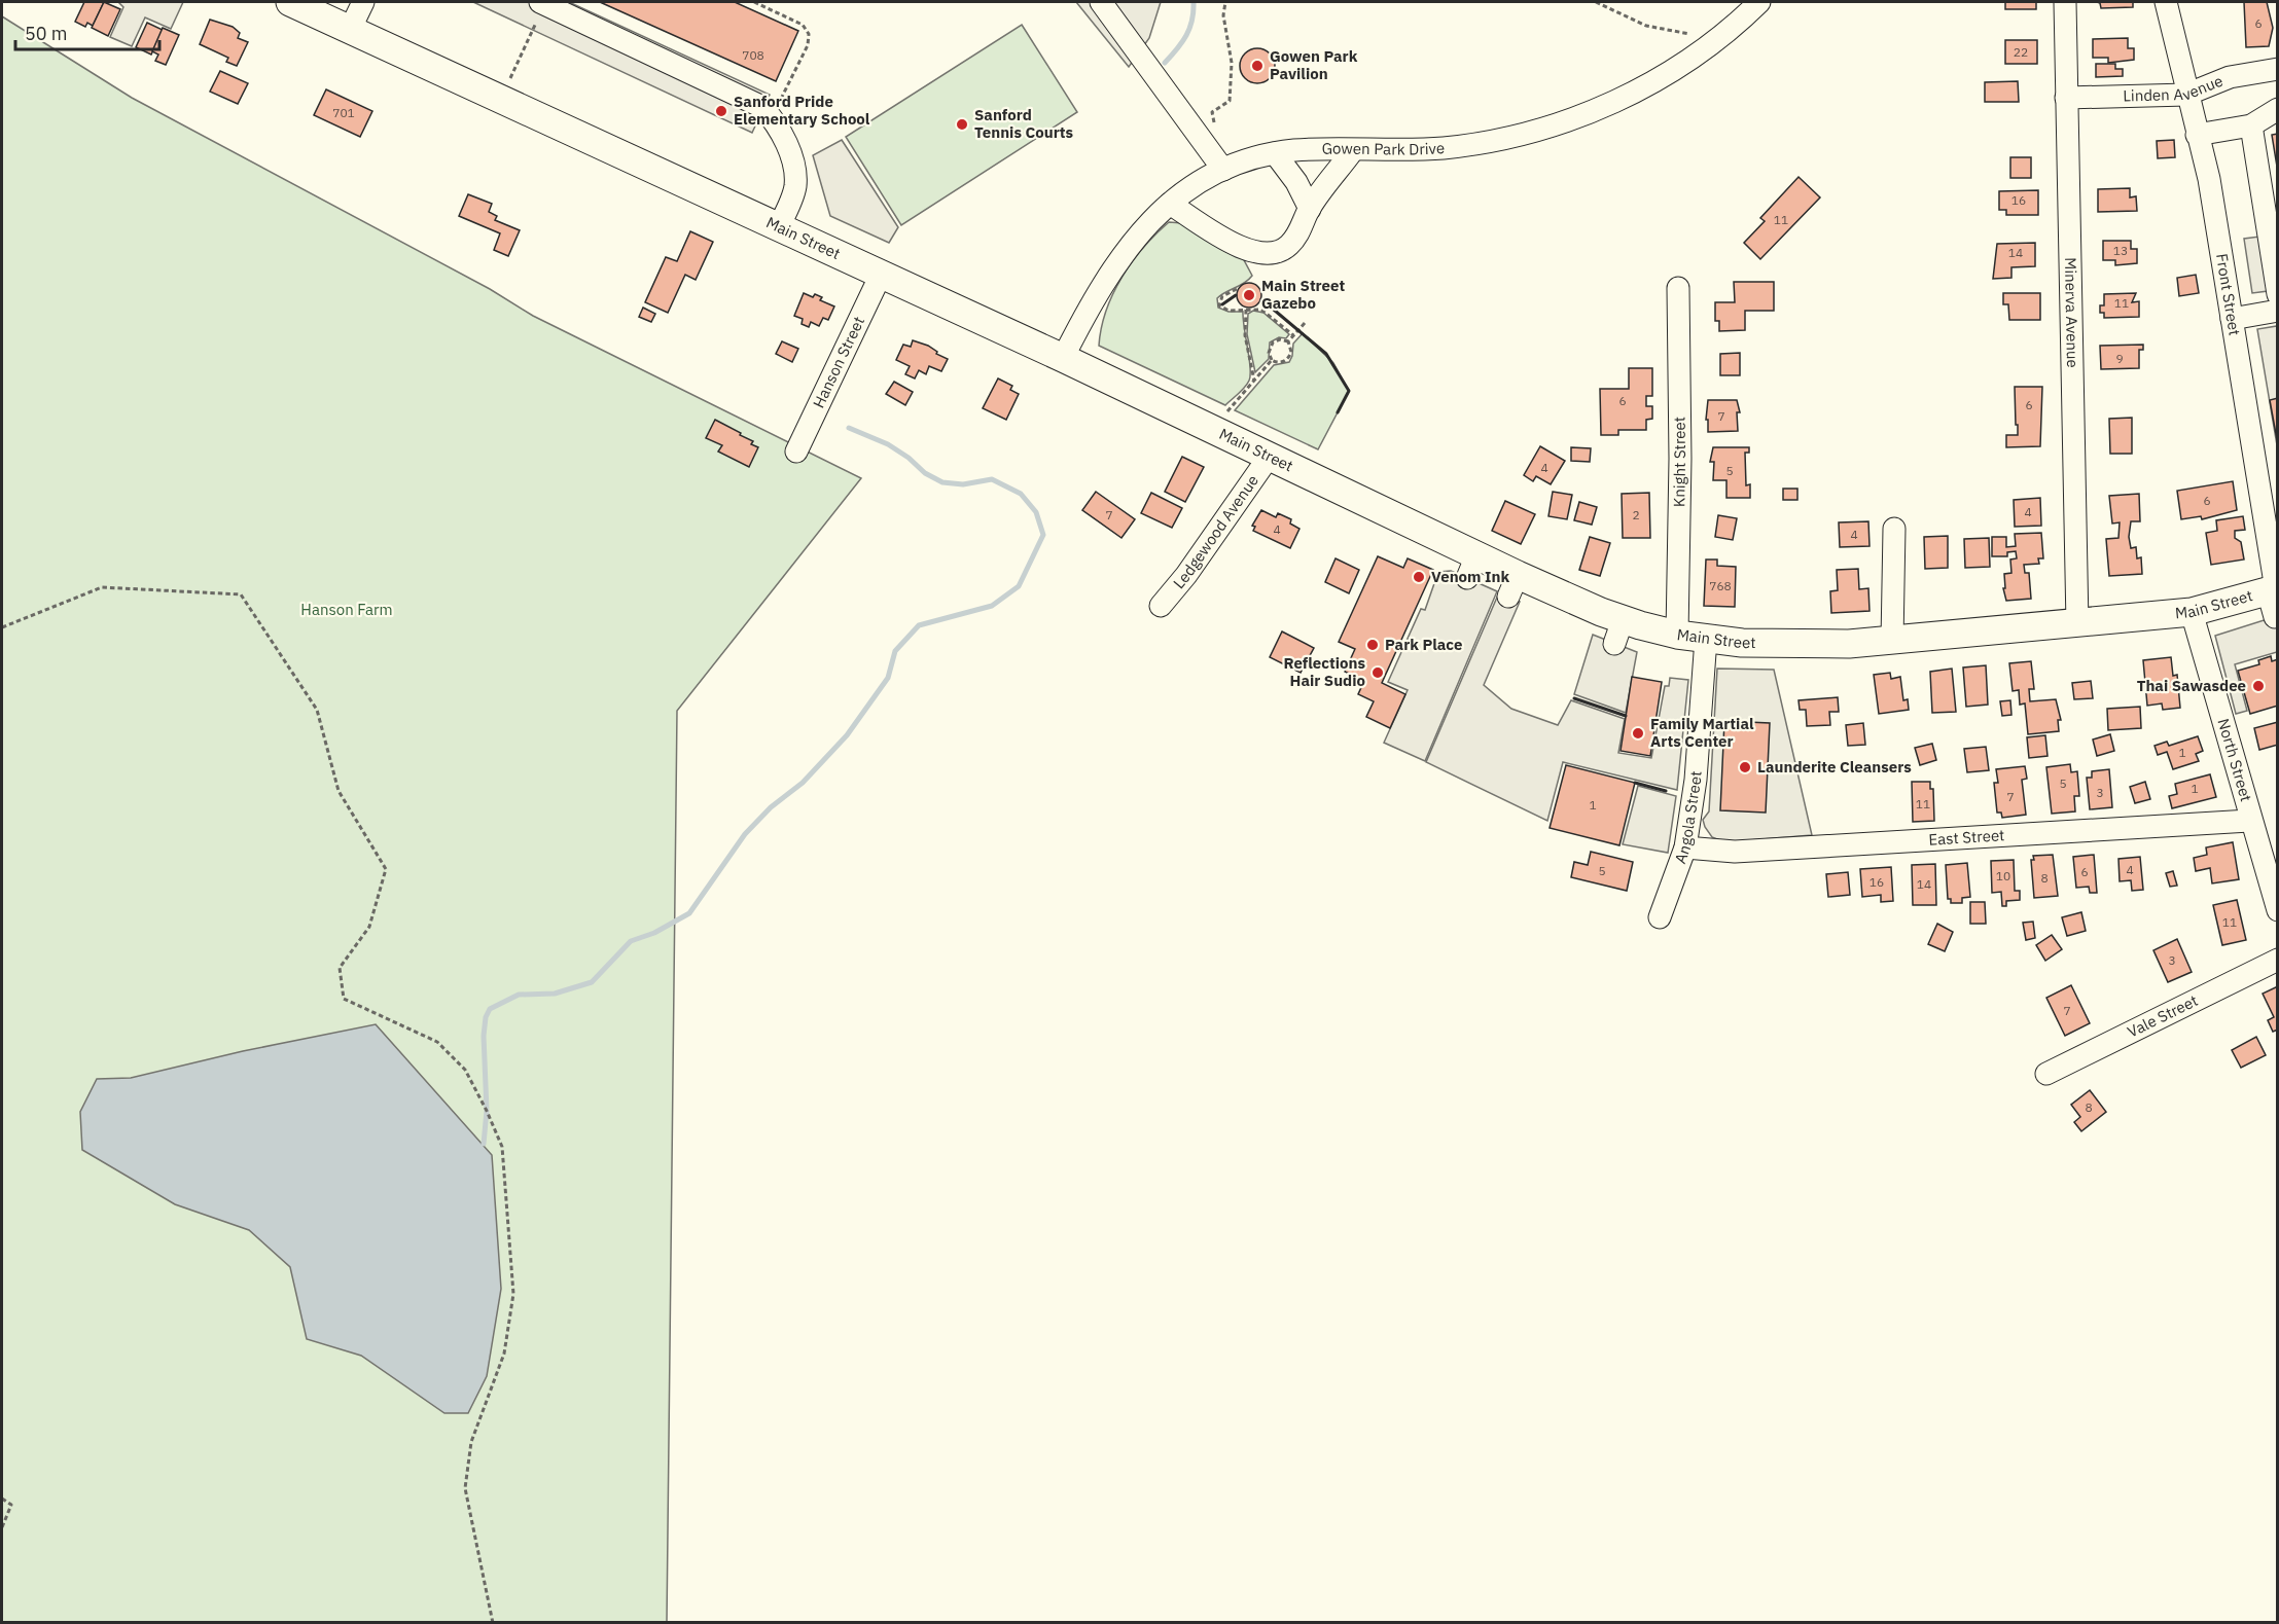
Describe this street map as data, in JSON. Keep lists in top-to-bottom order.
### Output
{
  "streets": {
    "main road": ["Main Street"],
    "street": [
      "Linden Avenue",
      "Gowen Park Drive",
      "Front Street",
      "Minerva Avenue",
      "Hanson Street",
      "Knight Street",
      "Ledgewood Avenue",
      "North Street",
      "Angola Street",
      "East Street",
      "Vale Street"
    ]
  },
  "crossings": [
    ["Linden Avenue", "Front Street"],
    ["Linden Avenue", "Minerva Avenue"],
    ["Gowen Park Drive", "Main Street"],
    ["Main Street", "Front Street"],
    ["Main Street", "Minerva Avenue"],
    ["Main Street", "Hanson Street"],
    ["Main Street", "Knight Street"],
    ["Main Street", "Ledgewood Avenue"],
    ["Main Street", "North Street"],
    ["Main Street", "Angola Street"],
    ["North Street", "East Street"],
    ["Angola Street", "East Street"]
  ],
  "parks": ["Hanson Farm"],
  "places": [
    "Gowen Park Pavilion",
    "Sanford Pride Elementary School",
    "Sanford Tennis Courts",
    "Main Street Gazebo",
    "Venom Ink",
    "Park Place",
    "Reflections Hair Sudio",
    "Thai Sawasdee",
    "Family Martial Arts Center",
    "Launderite Cleansers"
  ],
  "house_numbers": [
    "6",
    "22",
    "708",
    "701",
    "16",
    "11",
    "13",
    "14",
    "11",
    "9",
    "6",
    "6",
    "7",
    "4",
    "5",
    "6",
    "4",
    "7",
    "2",
    "4",
    "4",
    "768",
    "1",
    "5",
    "1",
    "3",
    "7",
    "11",
    "1",
    "4",
    "5",
    "6",
    "10",
    "8",
    "16",
    "14",
    "11",
    "3",
    "7",
    "8"
  ],
  "scale_bar": "50 m"
}
